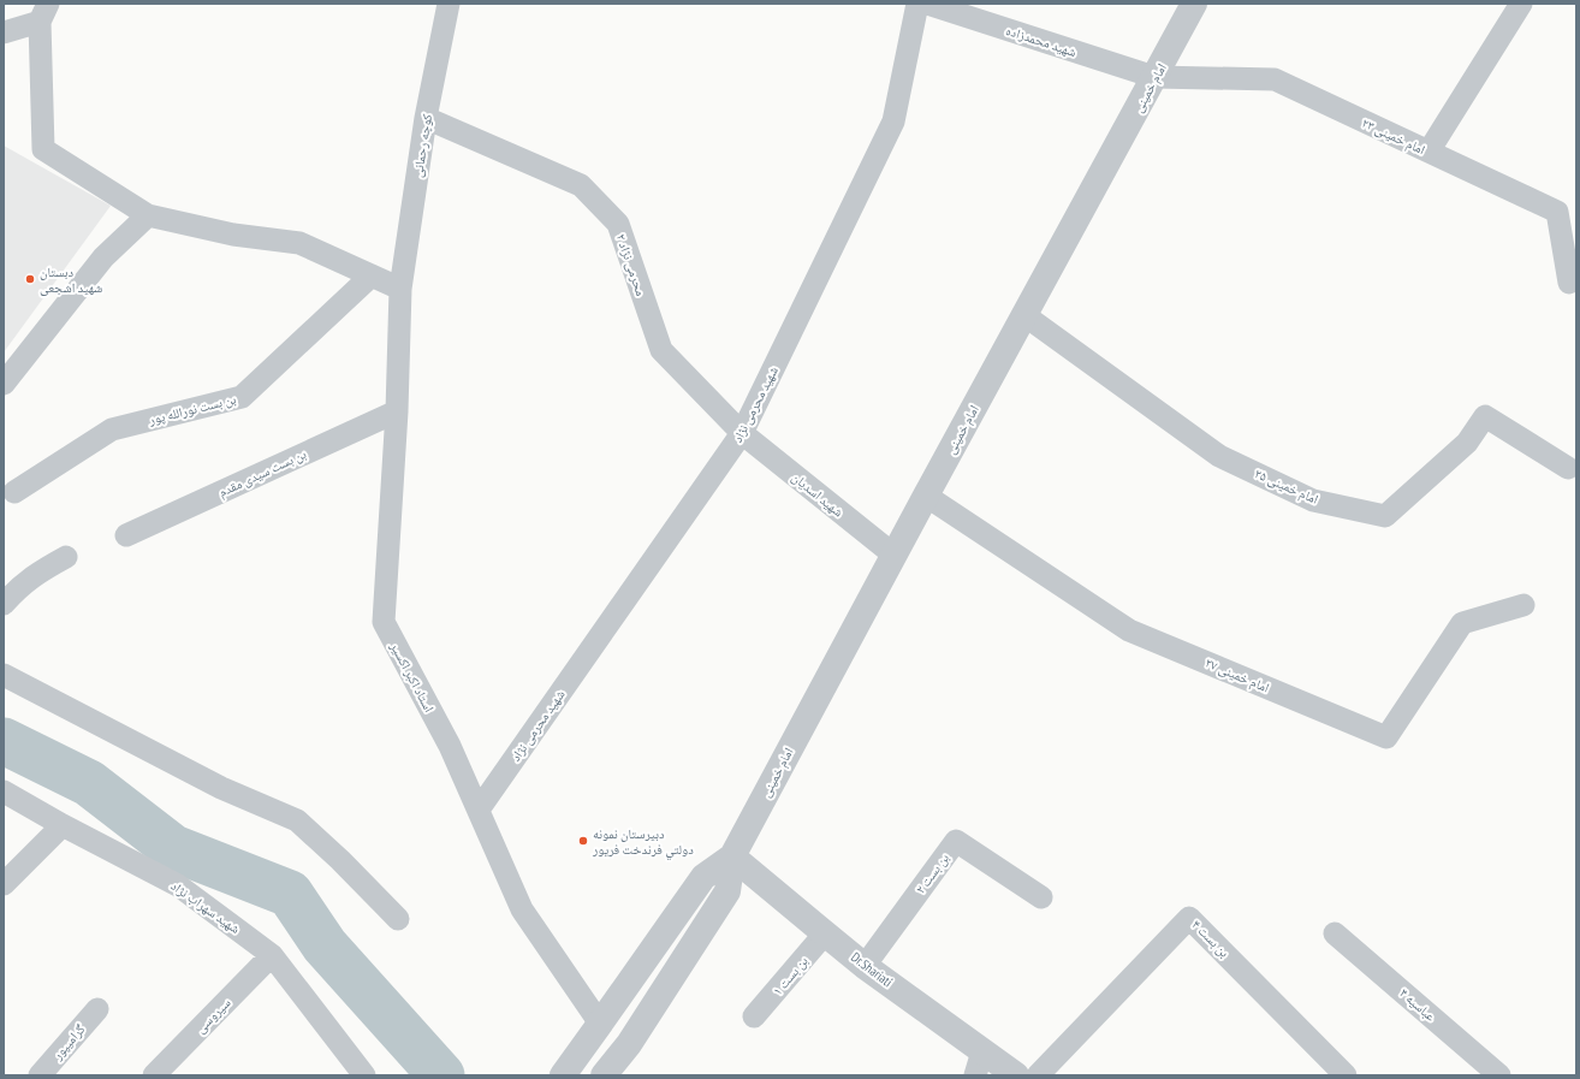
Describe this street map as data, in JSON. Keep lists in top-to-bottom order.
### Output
{
  "streets": {
    "street": [
      "شهید محمدزاده",
      "امام خمینی",
      "امام خمینی ۲۳",
      "کوچه رحمانی",
      "محرمی نژاد ۲",
      "شهید محرمی نژاد",
      "بن بست نورالله پور",
      "بن بست سیدی مقدم",
      "امام خمینی ۲۵",
      "شهید اسدیان",
      "امام خمینی ۲۷",
      "استاد اکبر اکسیر",
      "بن بست ۲",
      "شهید سهراب نژاد",
      "بن بست ۴",
      "Dr.Shariati",
      "بن بست ۱",
      "عباسیه ۴",
      "سیروسی",
      "گرامیپور"
    ]
  },
  "crossings": [
    ["شهید محمدزاده", "امام خمینی"],
    ["شهید محمدزاده", "امام خمینی ۲۳"],
    ["امام خمینی", "امام خمینی ۲۳"],
    ["امام خمینی", "امام خمینی ۲۵"],
    ["امام خمینی", "شهید اسدیان"],
    ["امام خمینی", "امام خمینی ۲۷"],
    ["امام خمینی", "استاد اکبر اکسیر"],
    ["امام خمینی", "Dr.Shariati"],
    ["کوچه رحمانی", "محرمی نژاد ۲"],
    ["کوچه رحمانی", "استاد اکبر اکسیر"],
    ["محرمی نژاد ۲", "شهید محرمی نژاد"],
    ["محرمی نژاد ۲", "شهید اسدیان"],
    ["شهید محرمی نژاد", "شهید اسدیان"],
    ["شهید محرمی نژاد", "استاد اکبر اکسیر"],
    ["بن بست سیدی مقدم", "استاد اکبر اکسیر"],
    ["بن بست ۲", "Dr.Shariati"],
    ["شهید سهراب نژاد", "سیروسی"],
    ["Dr.Shariati", "بن بست ۱"]
  ],
  "places": ["دبستان شهید اشجعی", "دبیرستان نمونه دولتي فرندخت فريور"]
}
